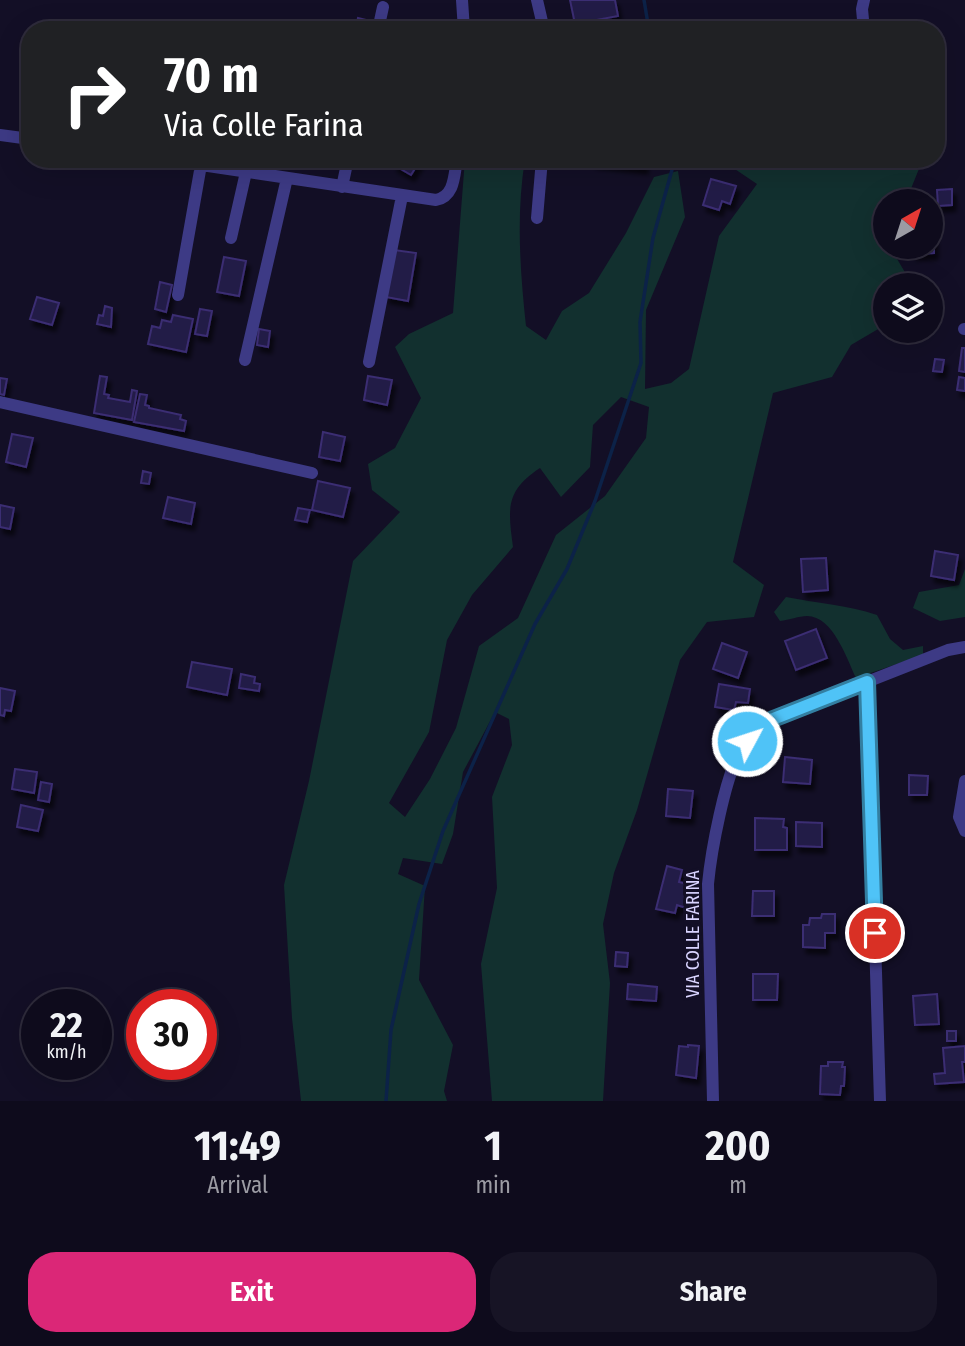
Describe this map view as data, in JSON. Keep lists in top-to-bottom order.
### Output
{
  "streets": {
    "street": ["VIA COLLE FARINA"]
  },
  "north": "top right",
  "page": {
    "turn": ["70 m", "Via Colle Farina"],
    "speed": "22 km/h",
    "limit": "30",
    "eta": [
      "11:49",
      "Arrival",
      "1",
      "min",
      "200",
      "m"
    ],
    "buttons": ["Exit", "Share"]
  }
}
